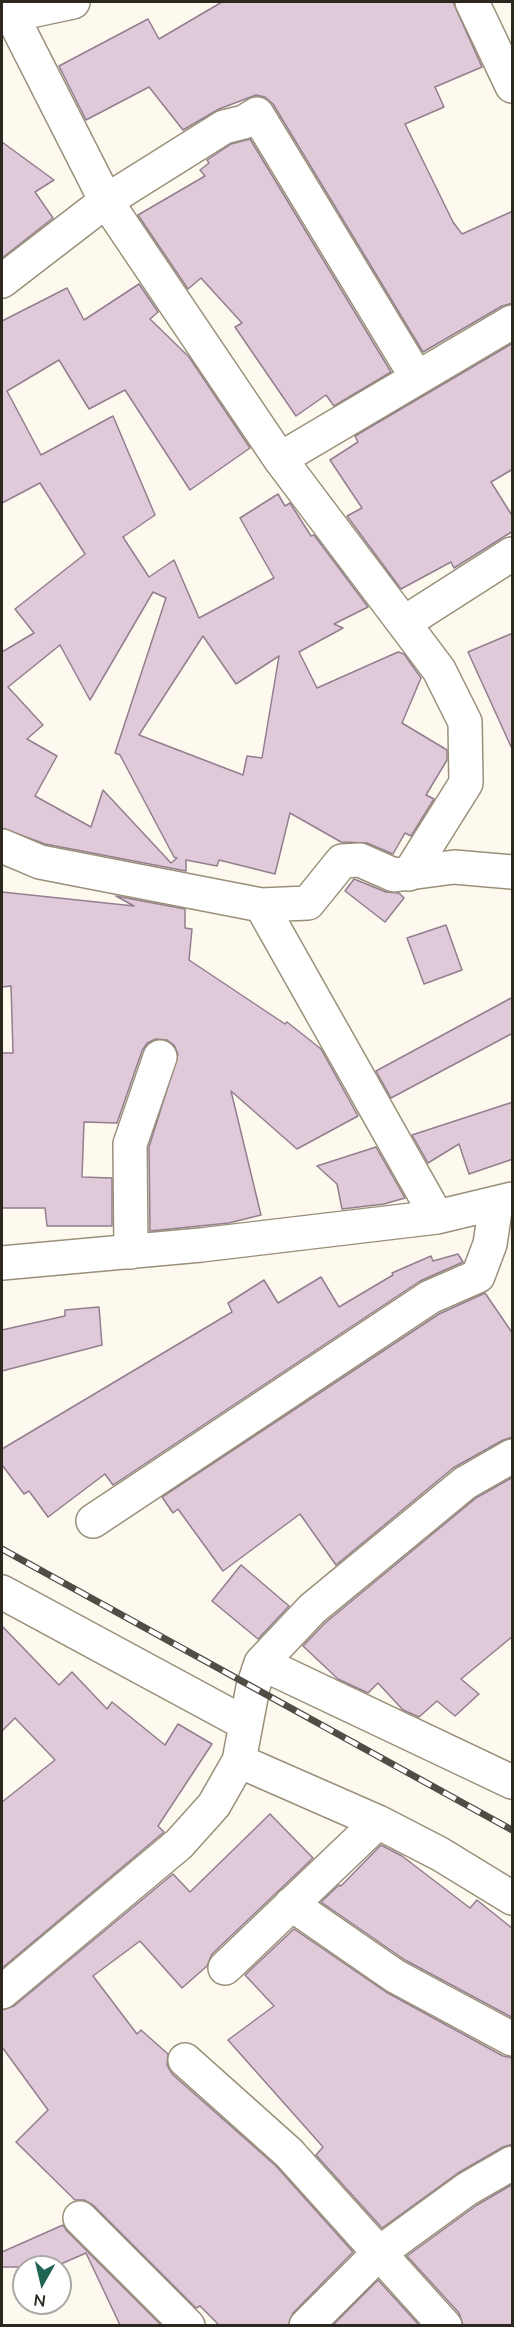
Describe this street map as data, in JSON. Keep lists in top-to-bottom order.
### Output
{
  "north": "bottom"
}
